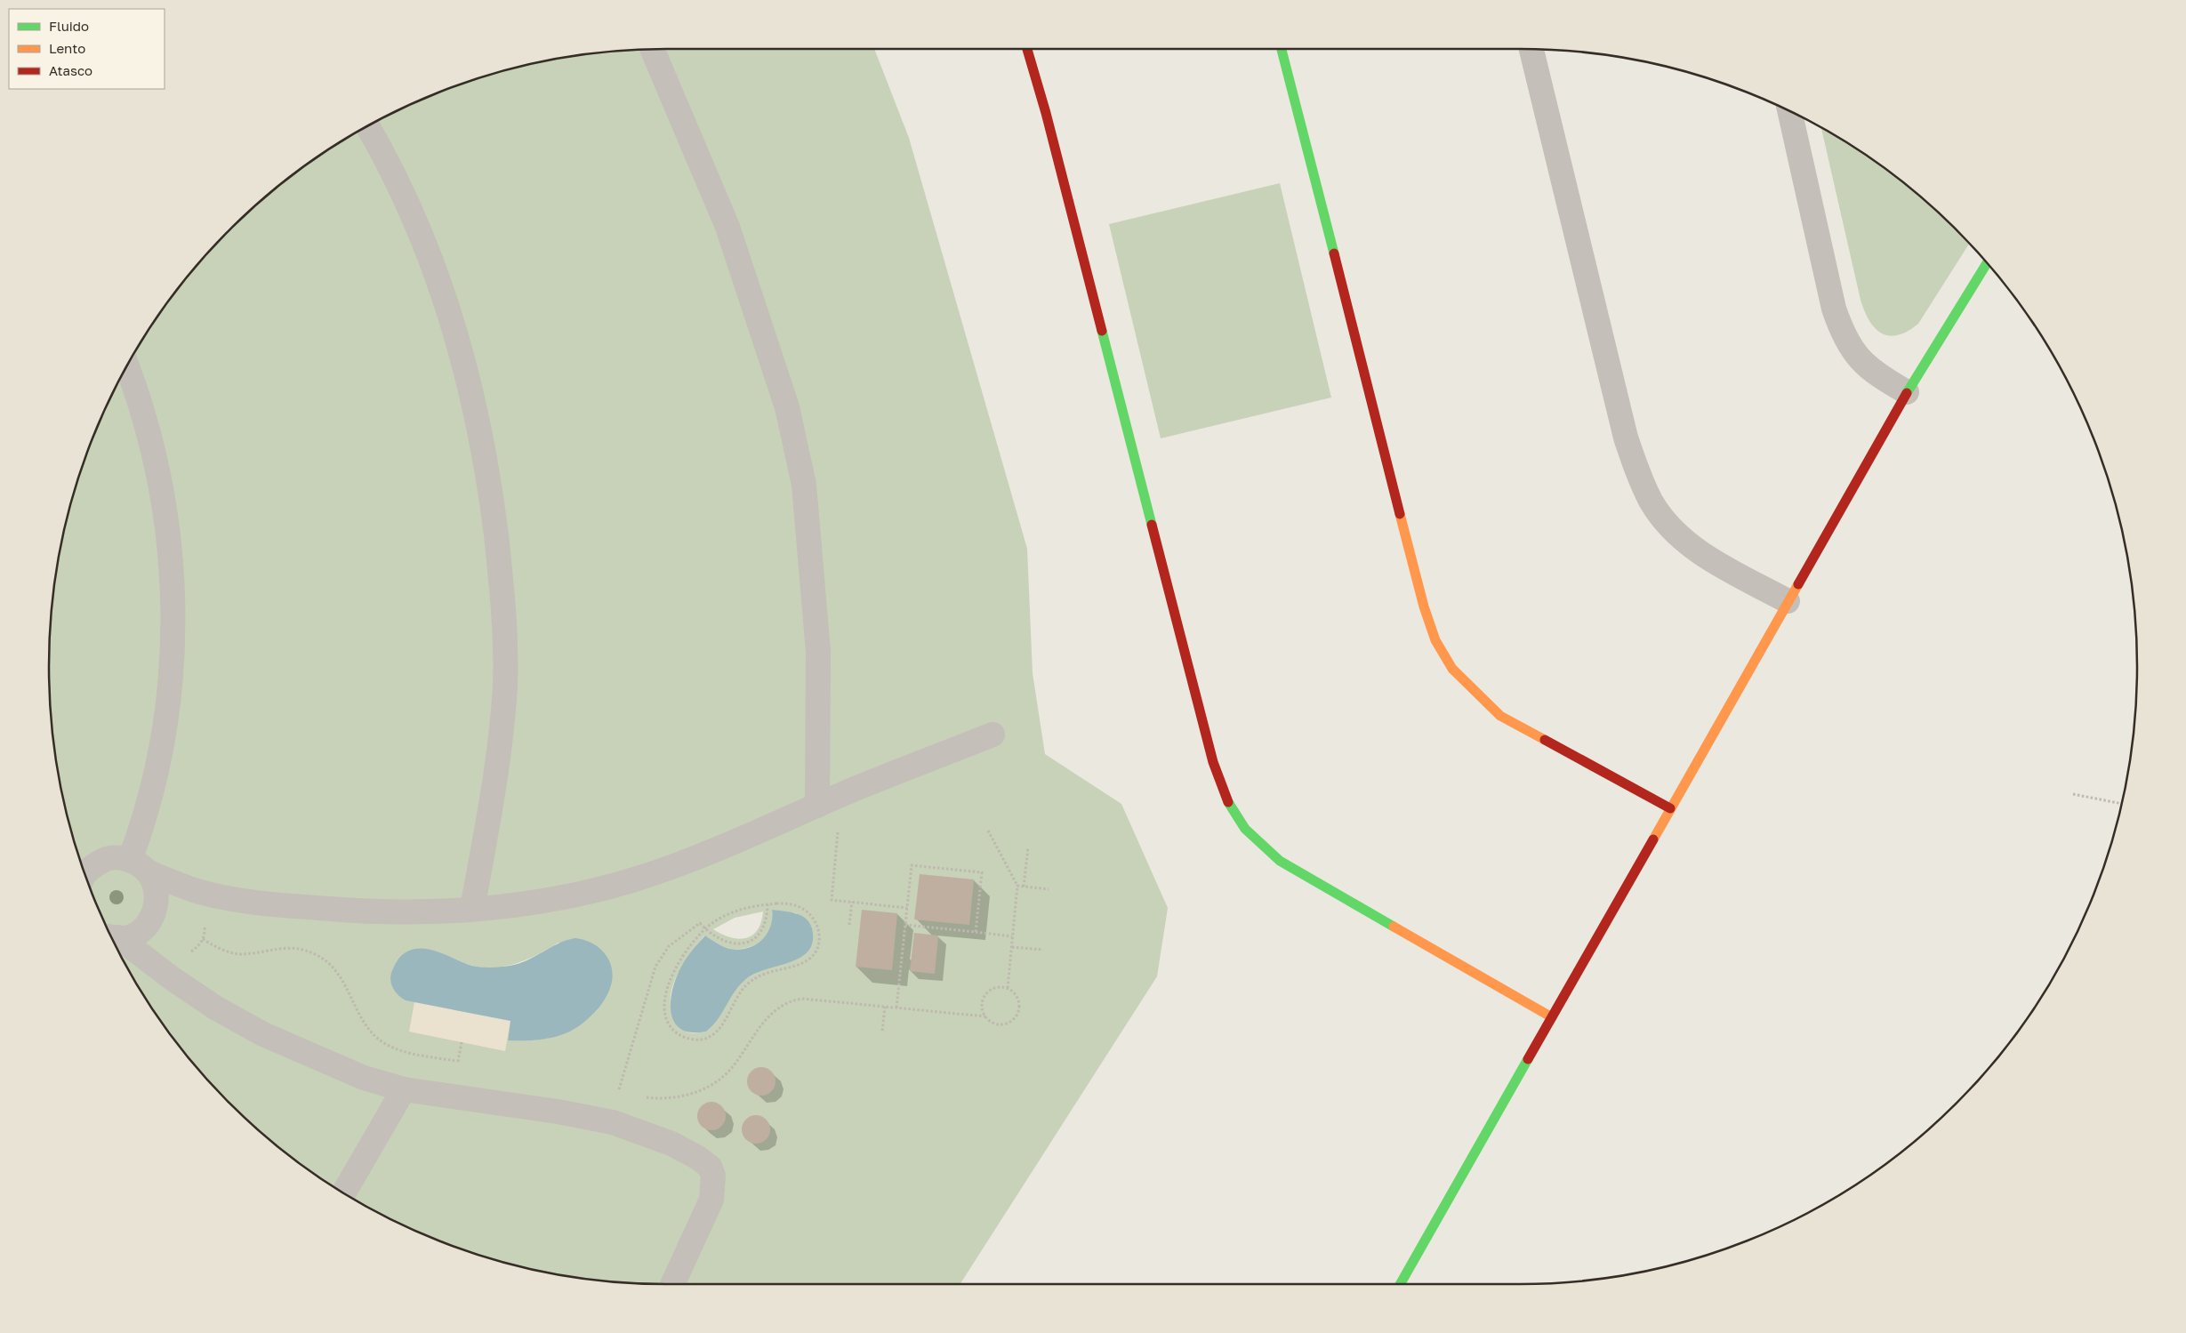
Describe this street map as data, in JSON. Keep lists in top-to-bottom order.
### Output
{
  "legend": ["Fluido", "Lento", "Atasco"]
}
